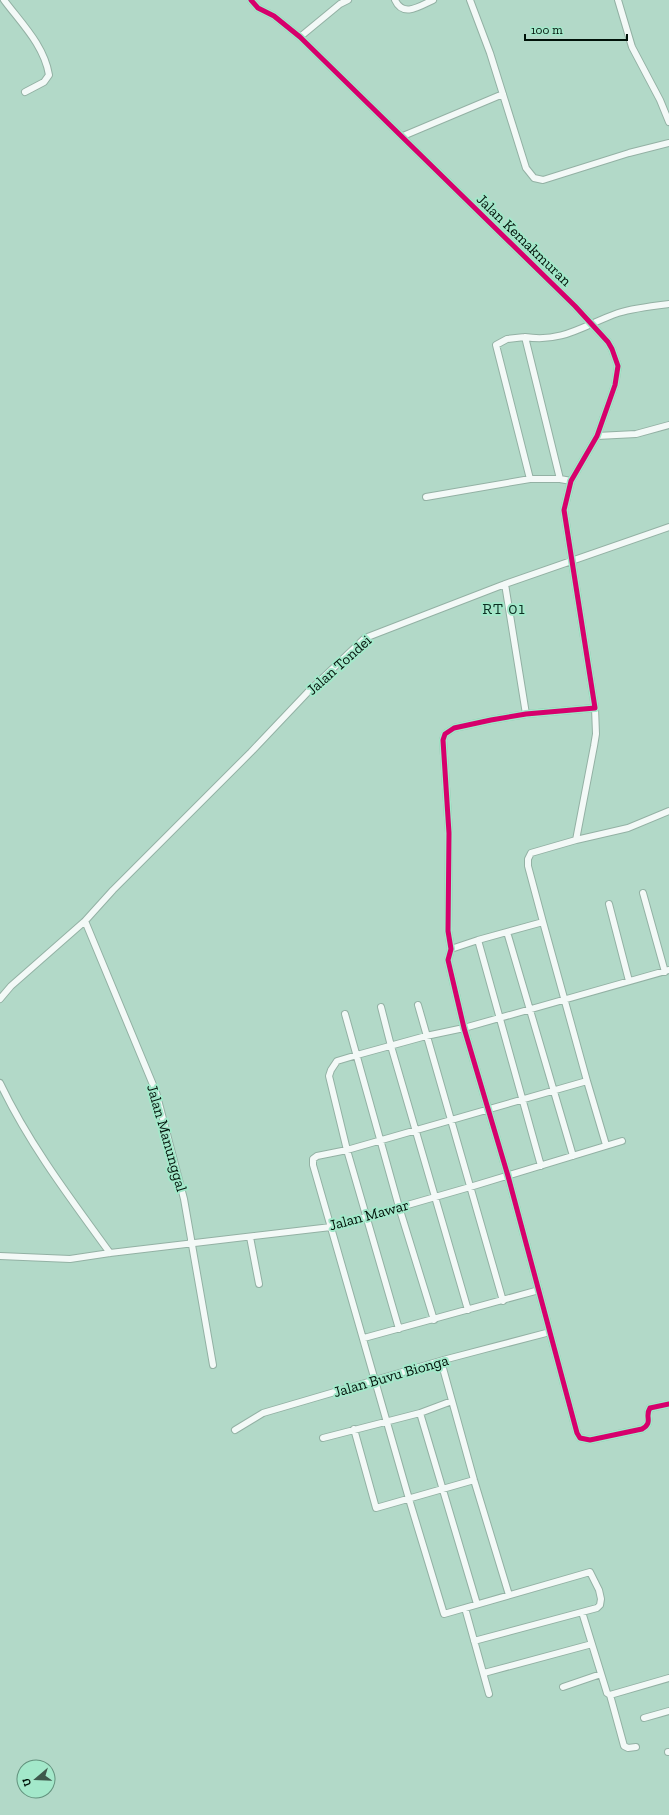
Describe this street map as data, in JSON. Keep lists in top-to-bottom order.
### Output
{
  "streets": {
    "street": [
      "Jalan Kemakmuran",
      "Jalan Tondei",
      "Jalan Manunggal",
      "Jalan Mawar",
      "Jalan Buvu Bionga"
    ]
  },
  "crossings": [
    ["Jalan Kemakmuran", "Jalan Tondei"],
    ["Jalan Tondei", "Jalan Manunggal"],
    ["Jalan Manunggal", "Jalan Mawar"]
  ],
  "districts": ["RT 01"],
  "scale_bar": "100 m",
  "north": "left"
}
